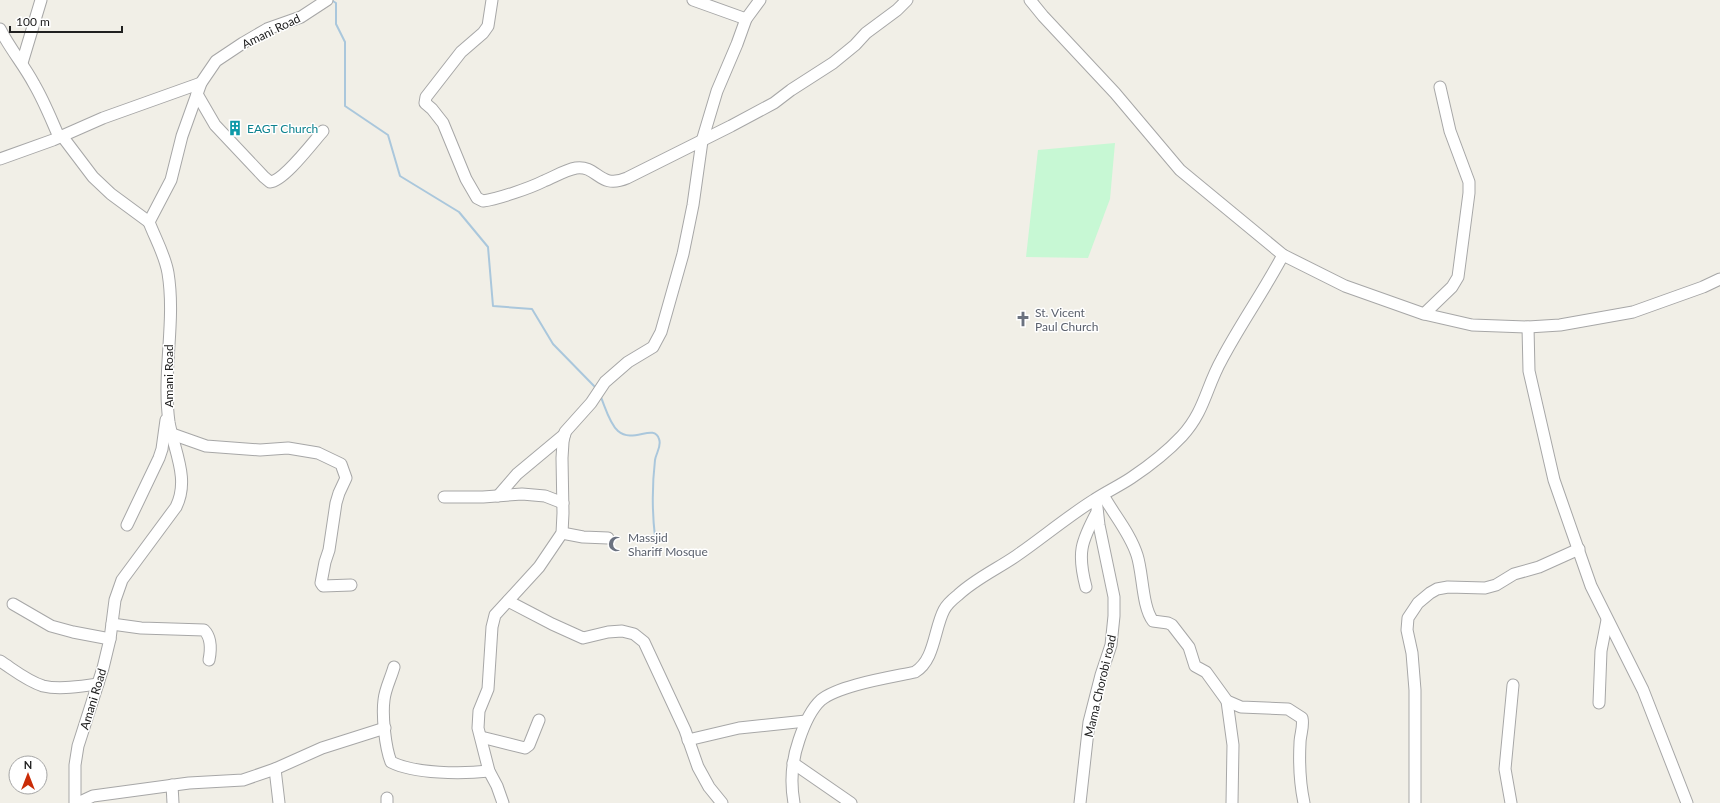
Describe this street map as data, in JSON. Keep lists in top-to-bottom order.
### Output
{
  "streets": {
    "street": ["Amani Road", "Mama Chorobi road"]
  },
  "places": {
    "building": ["EAGT Church"],
    "church": ["St. Vicent Paul Church"],
    "mosque": ["Massjid Shariff Mosque"]
  },
  "scale_bar": "100 m",
  "north": "top"
}
